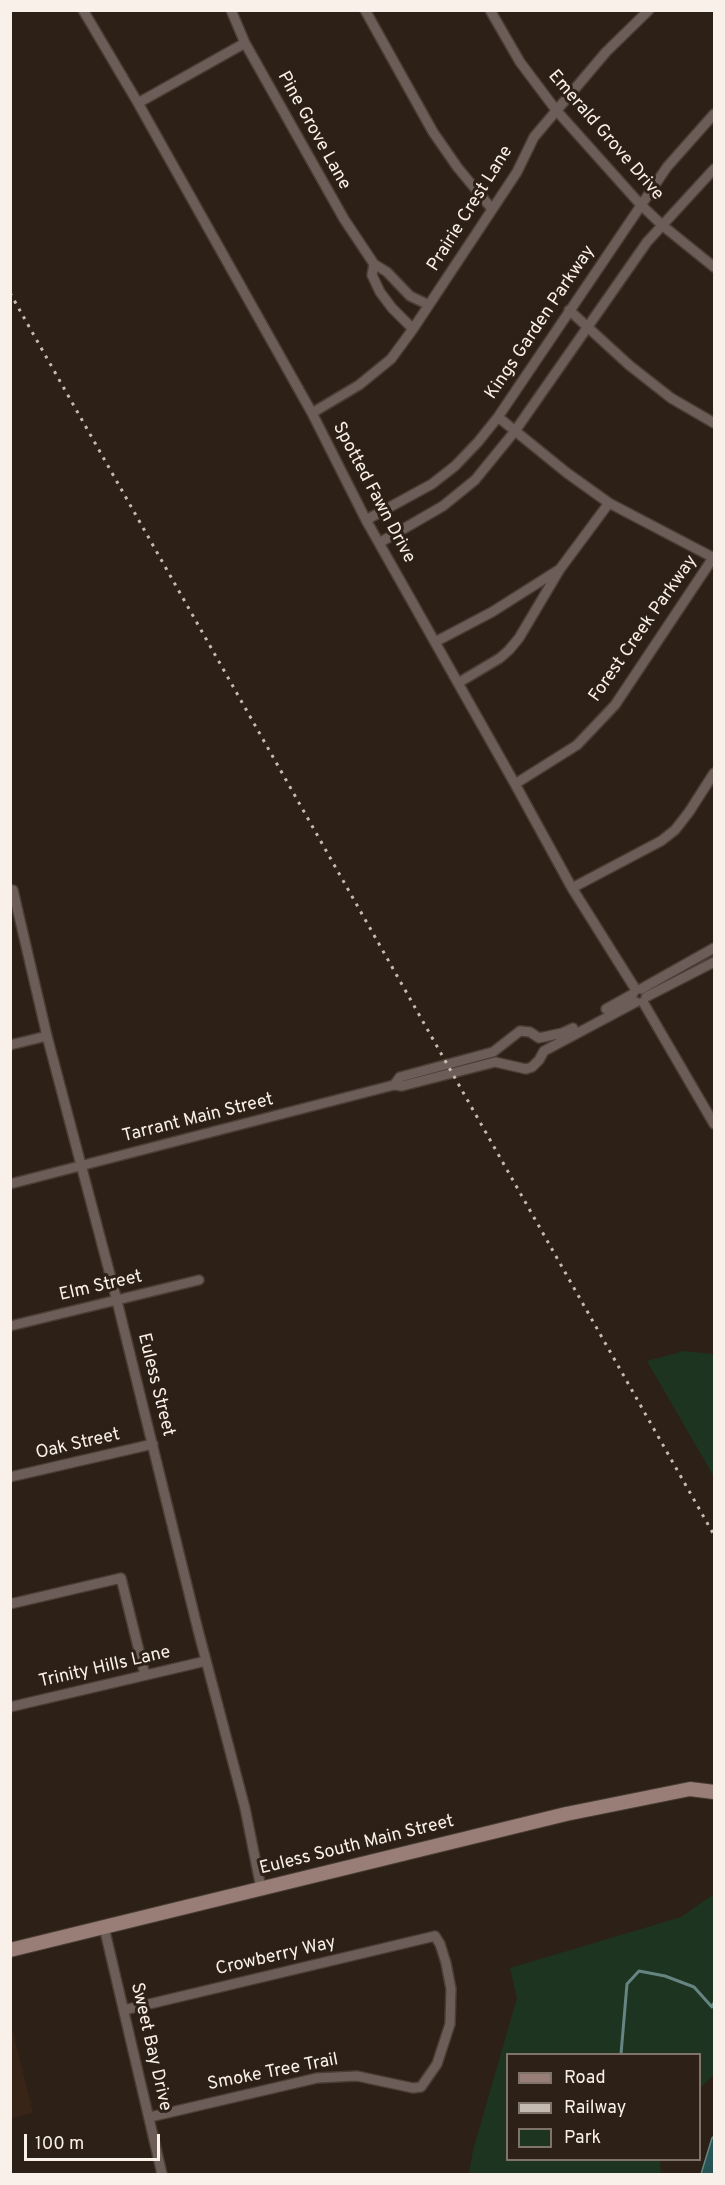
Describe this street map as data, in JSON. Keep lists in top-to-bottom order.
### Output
{
  "streets": {
    "street": [
      "Pine Grove Lane",
      "Emerald Grove Drive",
      "Prairie Crest Lane",
      "Kings Garden Parkway",
      "Spotted Fawn Drive",
      "Forest Creek Parkway",
      "Tarrant Main Street",
      "Elm Street",
      "Euless Street",
      "Oak Street",
      "Trinity Hills Lane",
      "Euless South Main Street",
      "Crowberry Way",
      "Sweet Bay Drive",
      "Smoke Tree Trail"
    ]
  },
  "crossings": [
    ["Pine Grove Lane", "Prairie Crest Lane"],
    ["Emerald Grove Drive", "Prairie Crest Lane"],
    ["Emerald Grove Drive", "Kings Garden Parkway"],
    ["Prairie Crest Lane", "Spotted Fawn Drive"],
    ["Kings Garden Parkway", "Spotted Fawn Drive"],
    ["Spotted Fawn Drive", "Forest Creek Parkway"],
    ["Tarrant Main Street", "Euless Street"],
    ["Elm Street", "Euless Street"],
    ["Euless Street", "Oak Street"],
    ["Euless Street", "Trinity Hills Lane"],
    ["Euless Street", "Euless South Main Street"],
    ["Euless South Main Street", "Sweet Bay Drive"],
    ["Crowberry Way", "Sweet Bay Drive"],
    ["Crowberry Way", "Smoke Tree Trail"],
    ["Sweet Bay Drive", "Smoke Tree Trail"]
  ],
  "legend": ["Road", "Railway", "Park"],
  "scale_bar": "100 m"
}
